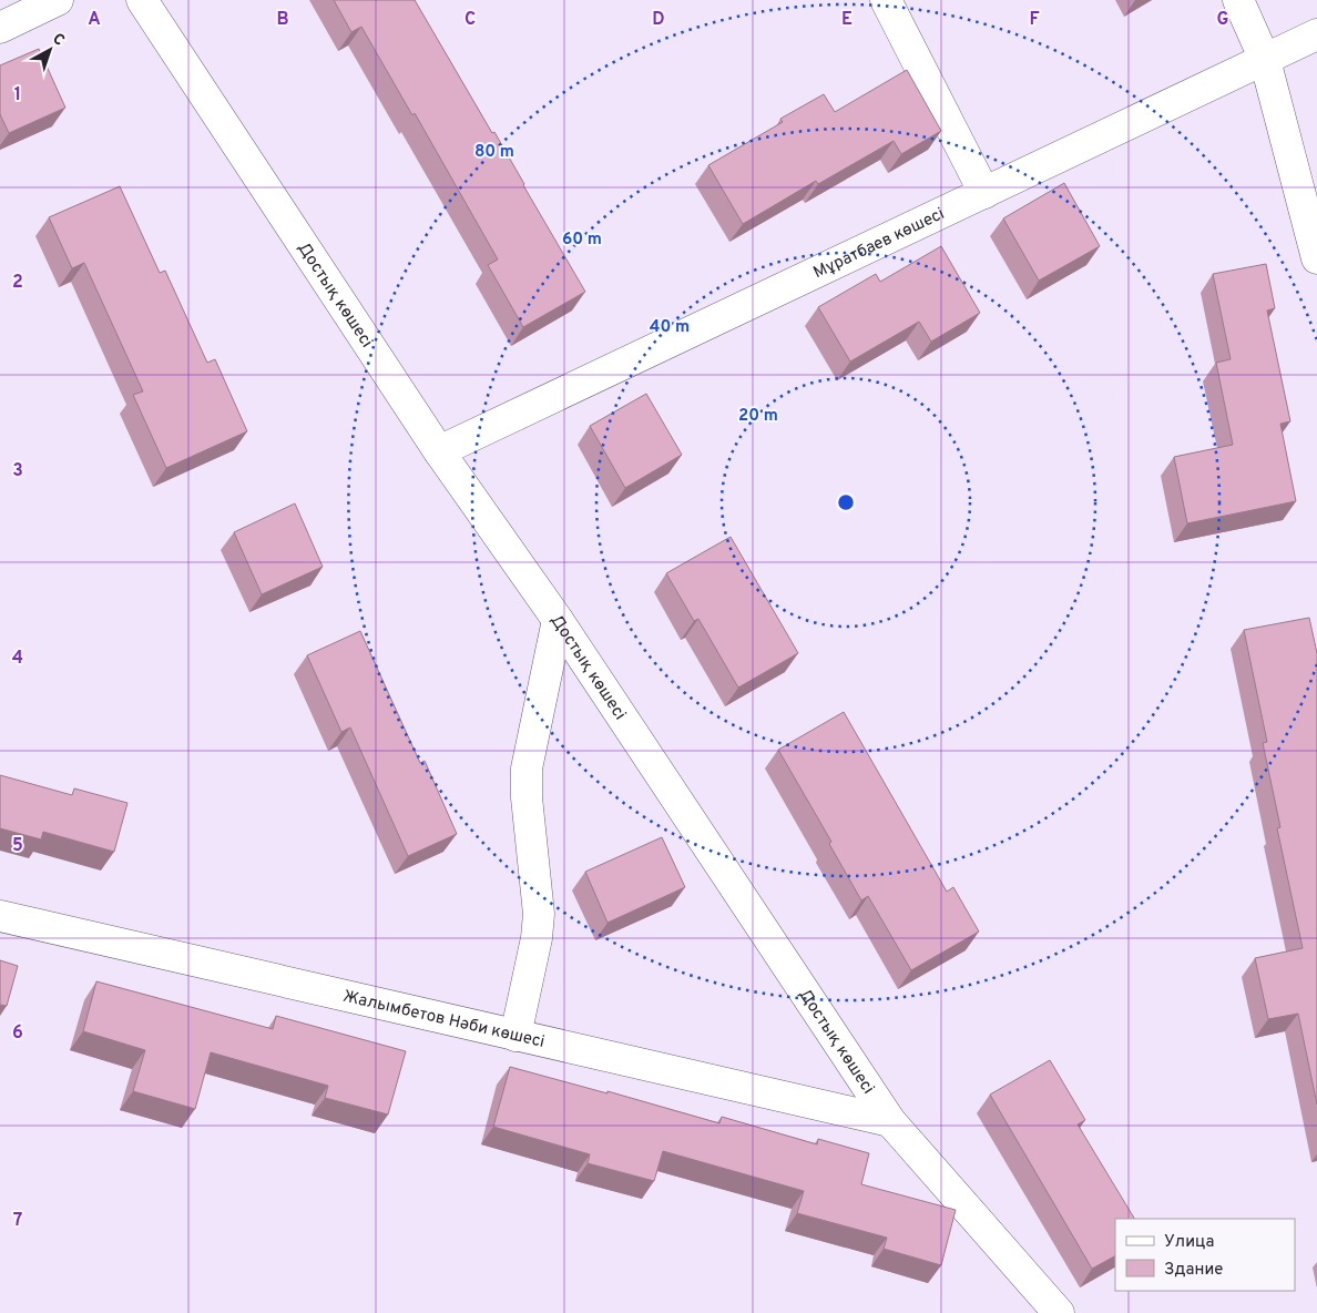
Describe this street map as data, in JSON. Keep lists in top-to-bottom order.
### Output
{
  "streets": {
    "street": ["Мұратбаев көшесі", "Достық көшесі", "Жалымбетов Нәби көшесі"]
  },
  "crossings": [
    ["Мұратбаев көшесі", "Достық көшесі"],
    ["Достық көшесі", "Жалымбетов Нәби көшесі"]
  ],
  "legend": ["Улица", "Здание"],
  "north": "top right",
  "grid": {
    "columns": [
      "A",
      "B",
      "C",
      "D",
      "E",
      "F",
      "G"
    ],
    "rows": [
      "1",
      "2",
      "3",
      "4",
      "5",
      "6",
      "7"
    ]
  },
  "rings": [
    "80 m",
    "60 m",
    "40 m",
    "20 m"
  ]
}
